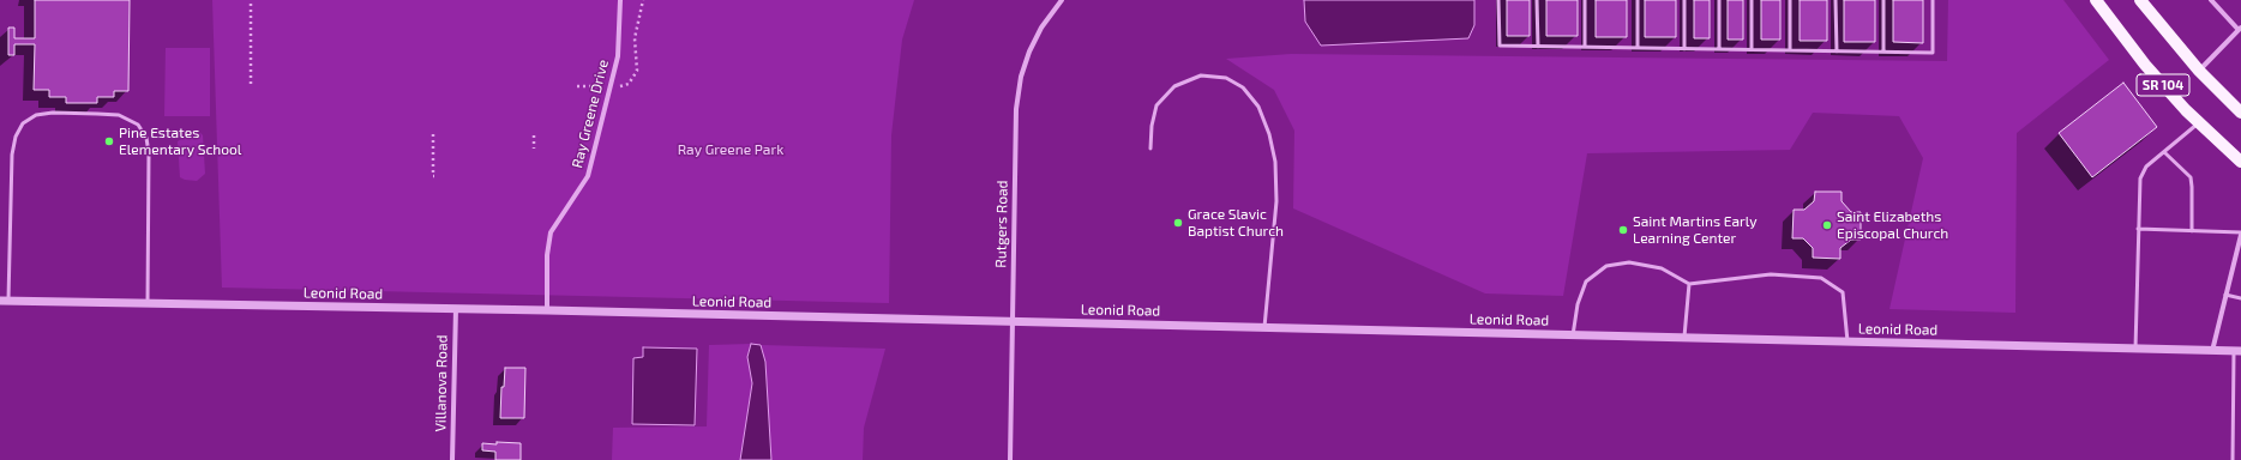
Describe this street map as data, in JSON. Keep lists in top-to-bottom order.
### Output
{
  "streets": {
    "main road": ["SR 104"],
    "street": [
      "Ray Greene Drive",
      "Rutgers Road",
      "Leonid Road",
      "Villanova Road"
    ]
  },
  "crossings": [
    ["Ray Greene Drive", "Leonid Road"],
    ["Rutgers Road", "Leonid Road"],
    ["Leonid Road", "Villanova Road"]
  ],
  "parks": ["Ray Greene Park"],
  "places": [
    "Pine Estates Elementary School",
    "Grace Slavic Baptist Church",
    "Saint Elizabeths Episcopal Church",
    "Saint Martins Early Learning Center"
  ]
}
